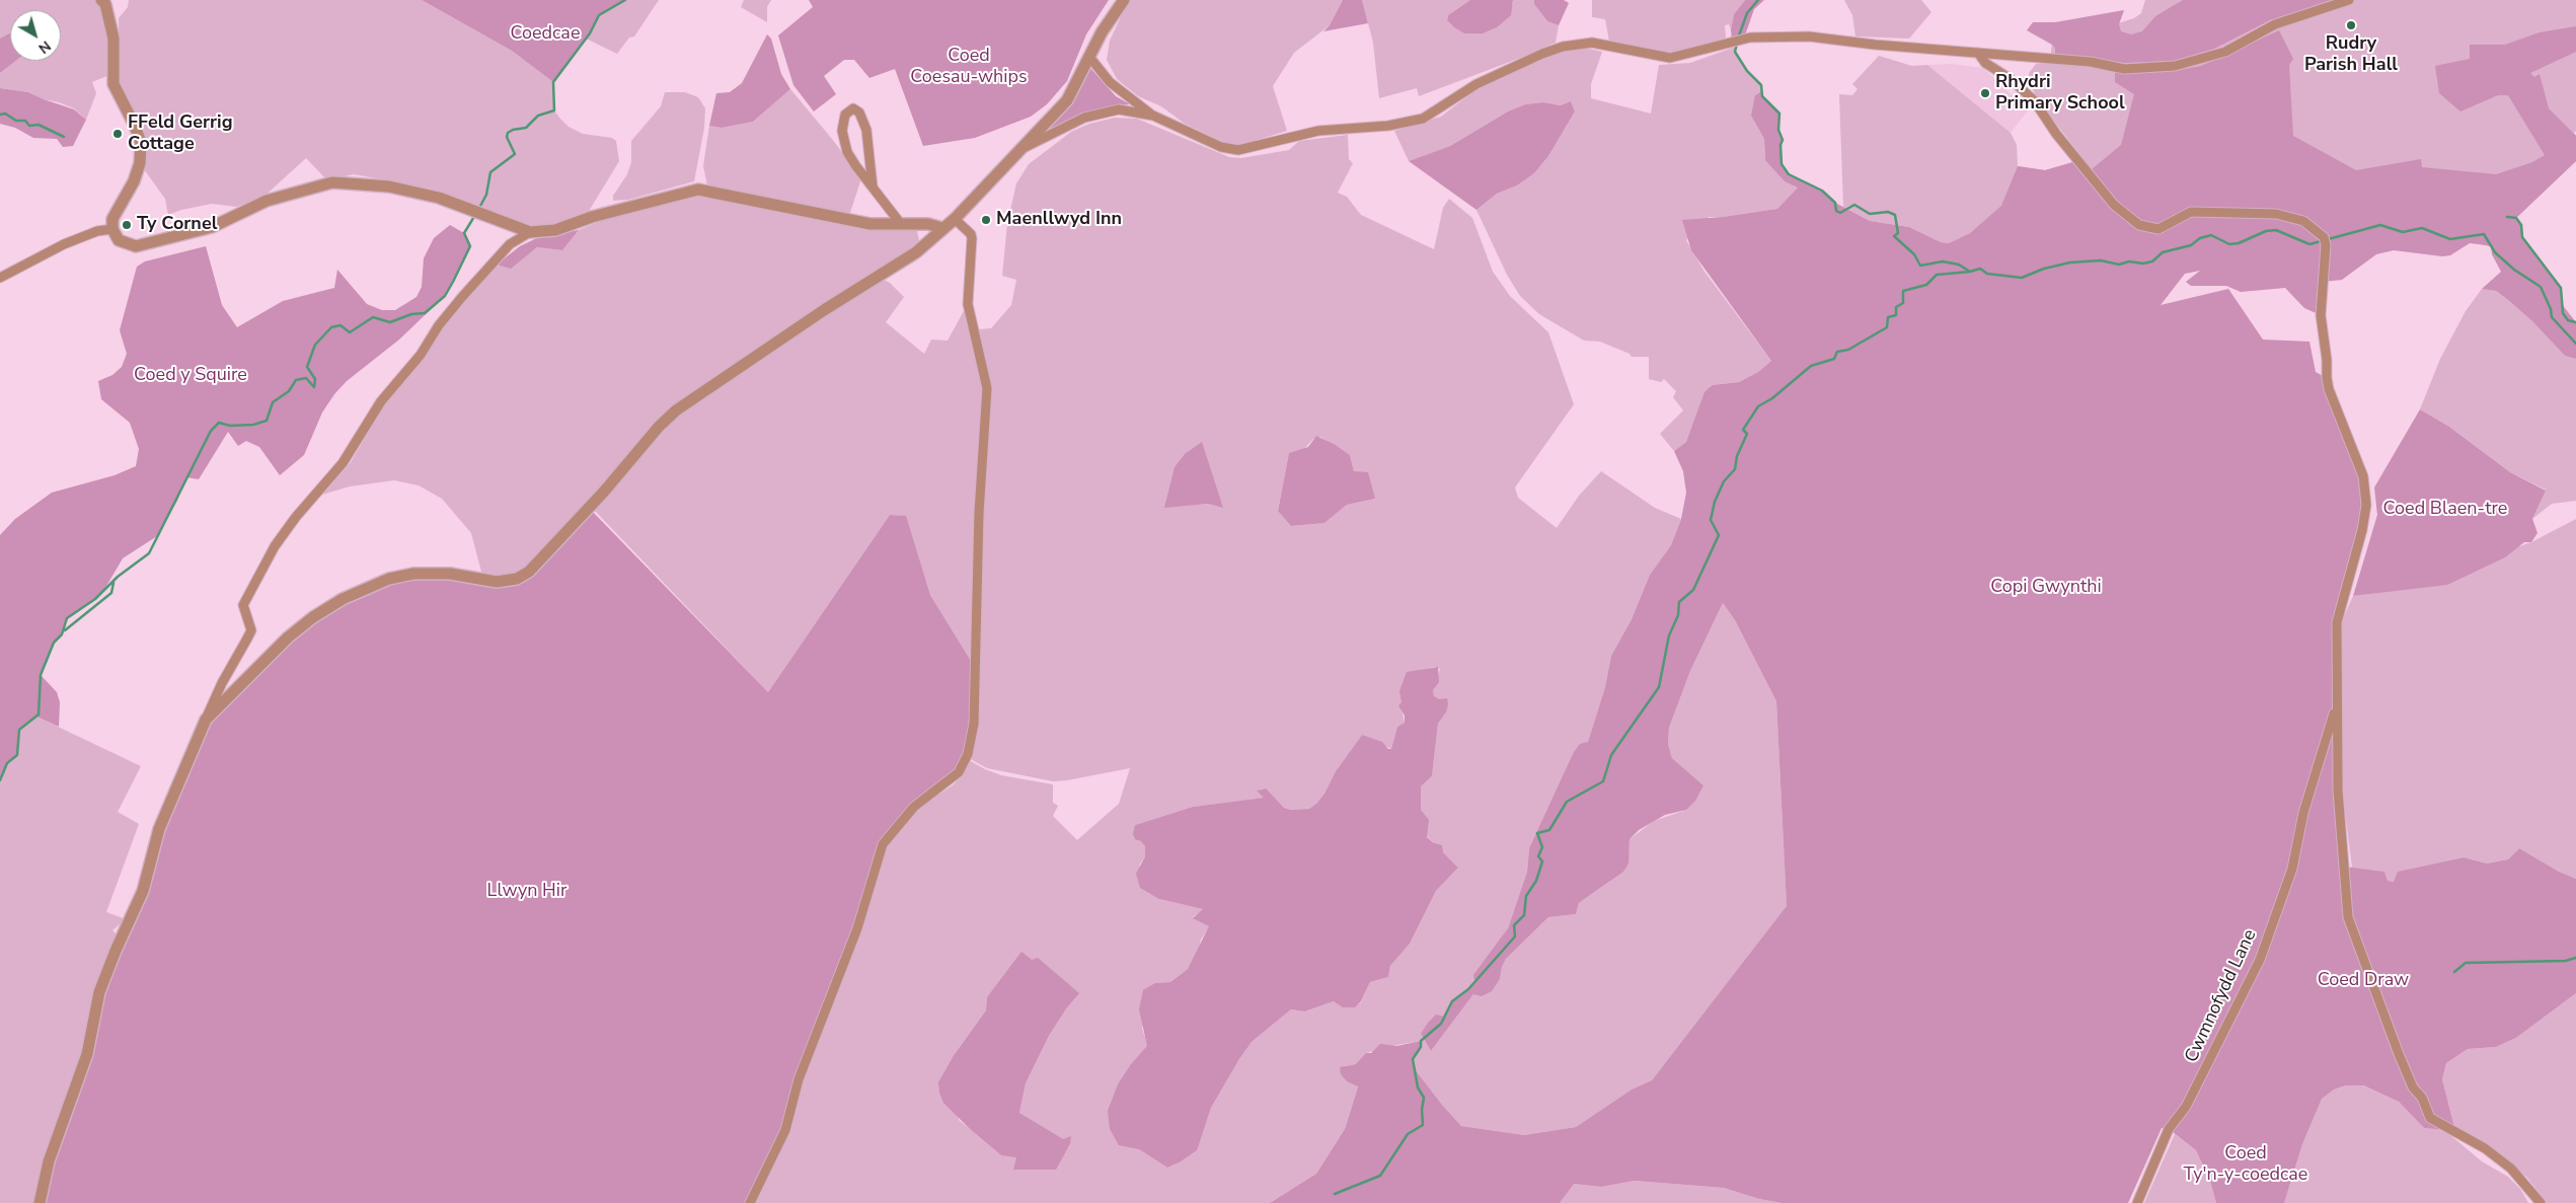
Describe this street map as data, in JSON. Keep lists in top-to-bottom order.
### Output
{
  "streets": {
    "street": ["Cwmnofydd Lane"]
  },
  "parks": [
    "Coedcae",
    "Coed Coesau-whips",
    "Coed y Squire",
    "Coed Blaen-tre",
    "Copi Gwynthi",
    "Llwyn Hir",
    "Coed Draw",
    "Coed Ty'n-y-coedcae"
  ],
  "places": [
    "Rudry Parish Hall",
    "Rhydri Primary School",
    "FFeld Gerrig Cottage",
    "Maenllwyd Inn",
    "Ty Cornel"
  ],
  "north": "bottom right"
}
